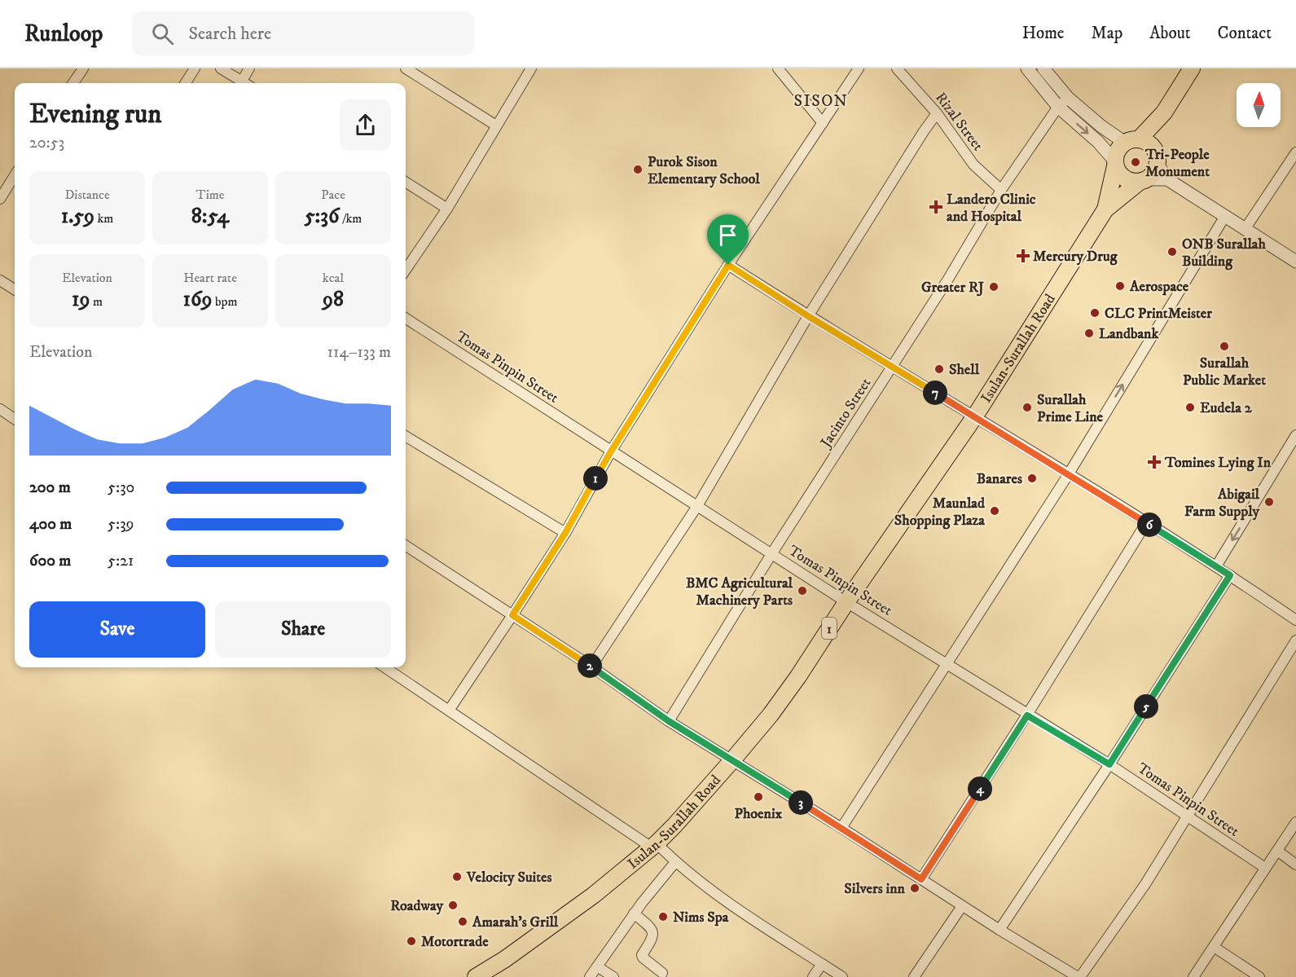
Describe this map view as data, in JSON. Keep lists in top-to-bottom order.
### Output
{
  "streets": {
    "highway": ["Isulan-Surallah Road", "1"],
    "street": ["Rizal Street", "Tomas Pinpin Street", "Jacinto Street"]
  },
  "crossings": [
    ["Rizal Street", "Jacinto Street"],
    ["Isulan-Surallah Road", "Tomas Pinpin Street"],
    ["Isulan-Surallah Road", "1"],
    ["Tomas Pinpin Street", "Jacinto Street"]
  ],
  "districts": ["SISON"],
  "places": {
    "other": [
      "Tri-People Monument",
      "Purok Sison Elementary School",
      "ONB Surallah Building",
      "Aerospace",
      "Greater RJ",
      "CLC PrintMeister",
      "Landbank",
      "Surallah Public Market",
      "Shell",
      "Surallah Prime Line",
      "Eudela 2",
      "Banares",
      "Abigail Farm Supply",
      "Maunlad Shopping Plaza",
      "BMC Agricultural Machinery Parts",
      "Phoenix",
      "Velocity Suites",
      "Silvers inn",
      "Roadway",
      "Nims Spa",
      "Amarah's Grill",
      "Motortrade"
    ],
    "health": ["Landero Clinic and Hospital", "Mercury Drug", "Tomines Lying In"]
  },
  "north": "top",
  "page": {
    "header": "Runloop",
    "search": "Search here",
    "nav": [
      "Home",
      "Map",
      "About",
      "Contact"
    ],
    "heading": ["Evening run", "20:53"],
    "stats": [
      ["Distance", "1.59 km"],
      ["Time", "8:54"],
      ["Pace", "5:36 /km"],
      ["Elevation", "19 m"],
      ["Heart rate", "169 bpm"],
      ["kcal", "98"]
    ],
    "chart": ["Elevation", "114–133 m"],
    "pins": [
      "7",
      "1",
      "6",
      "2",
      "5",
      "4",
      "3"
    ],
    "list": [
      {
        "name": "200 m",
        "note": "5:30"
      },
      {
        "name": "400 m",
        "note": "5:39"
      },
      {
        "name": "600 m",
        "note": "5:21"
      }
    ],
    "buttons": ["Save", "Share"]
  }
}
